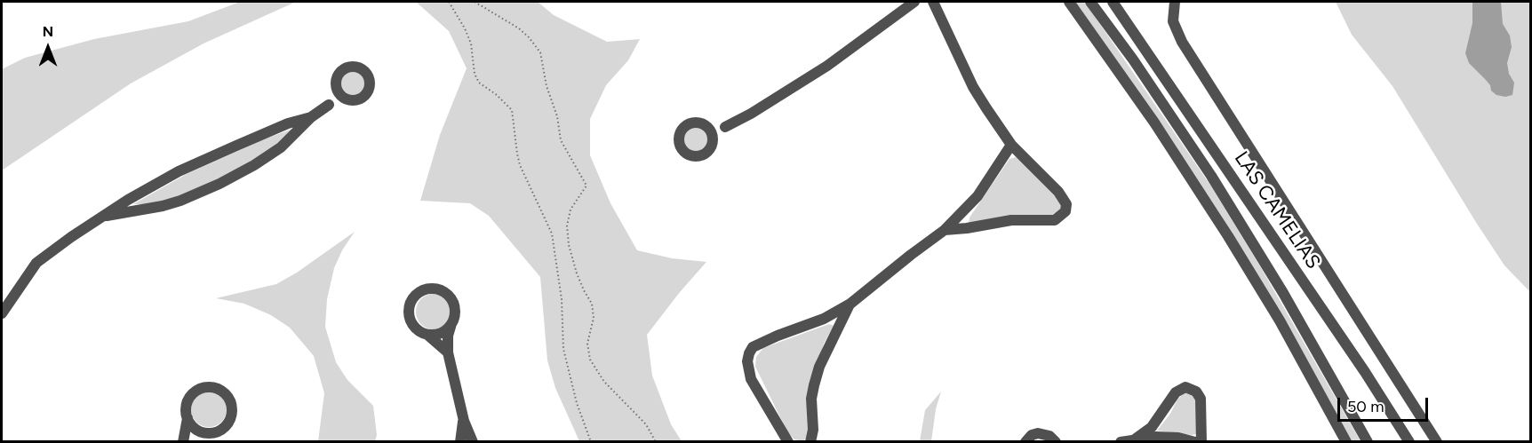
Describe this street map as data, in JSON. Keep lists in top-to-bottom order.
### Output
{
  "streets": {
    "street": ["LAS CAMELIAS"]
  },
  "scale_bar": "50 m",
  "north": "top"
}
